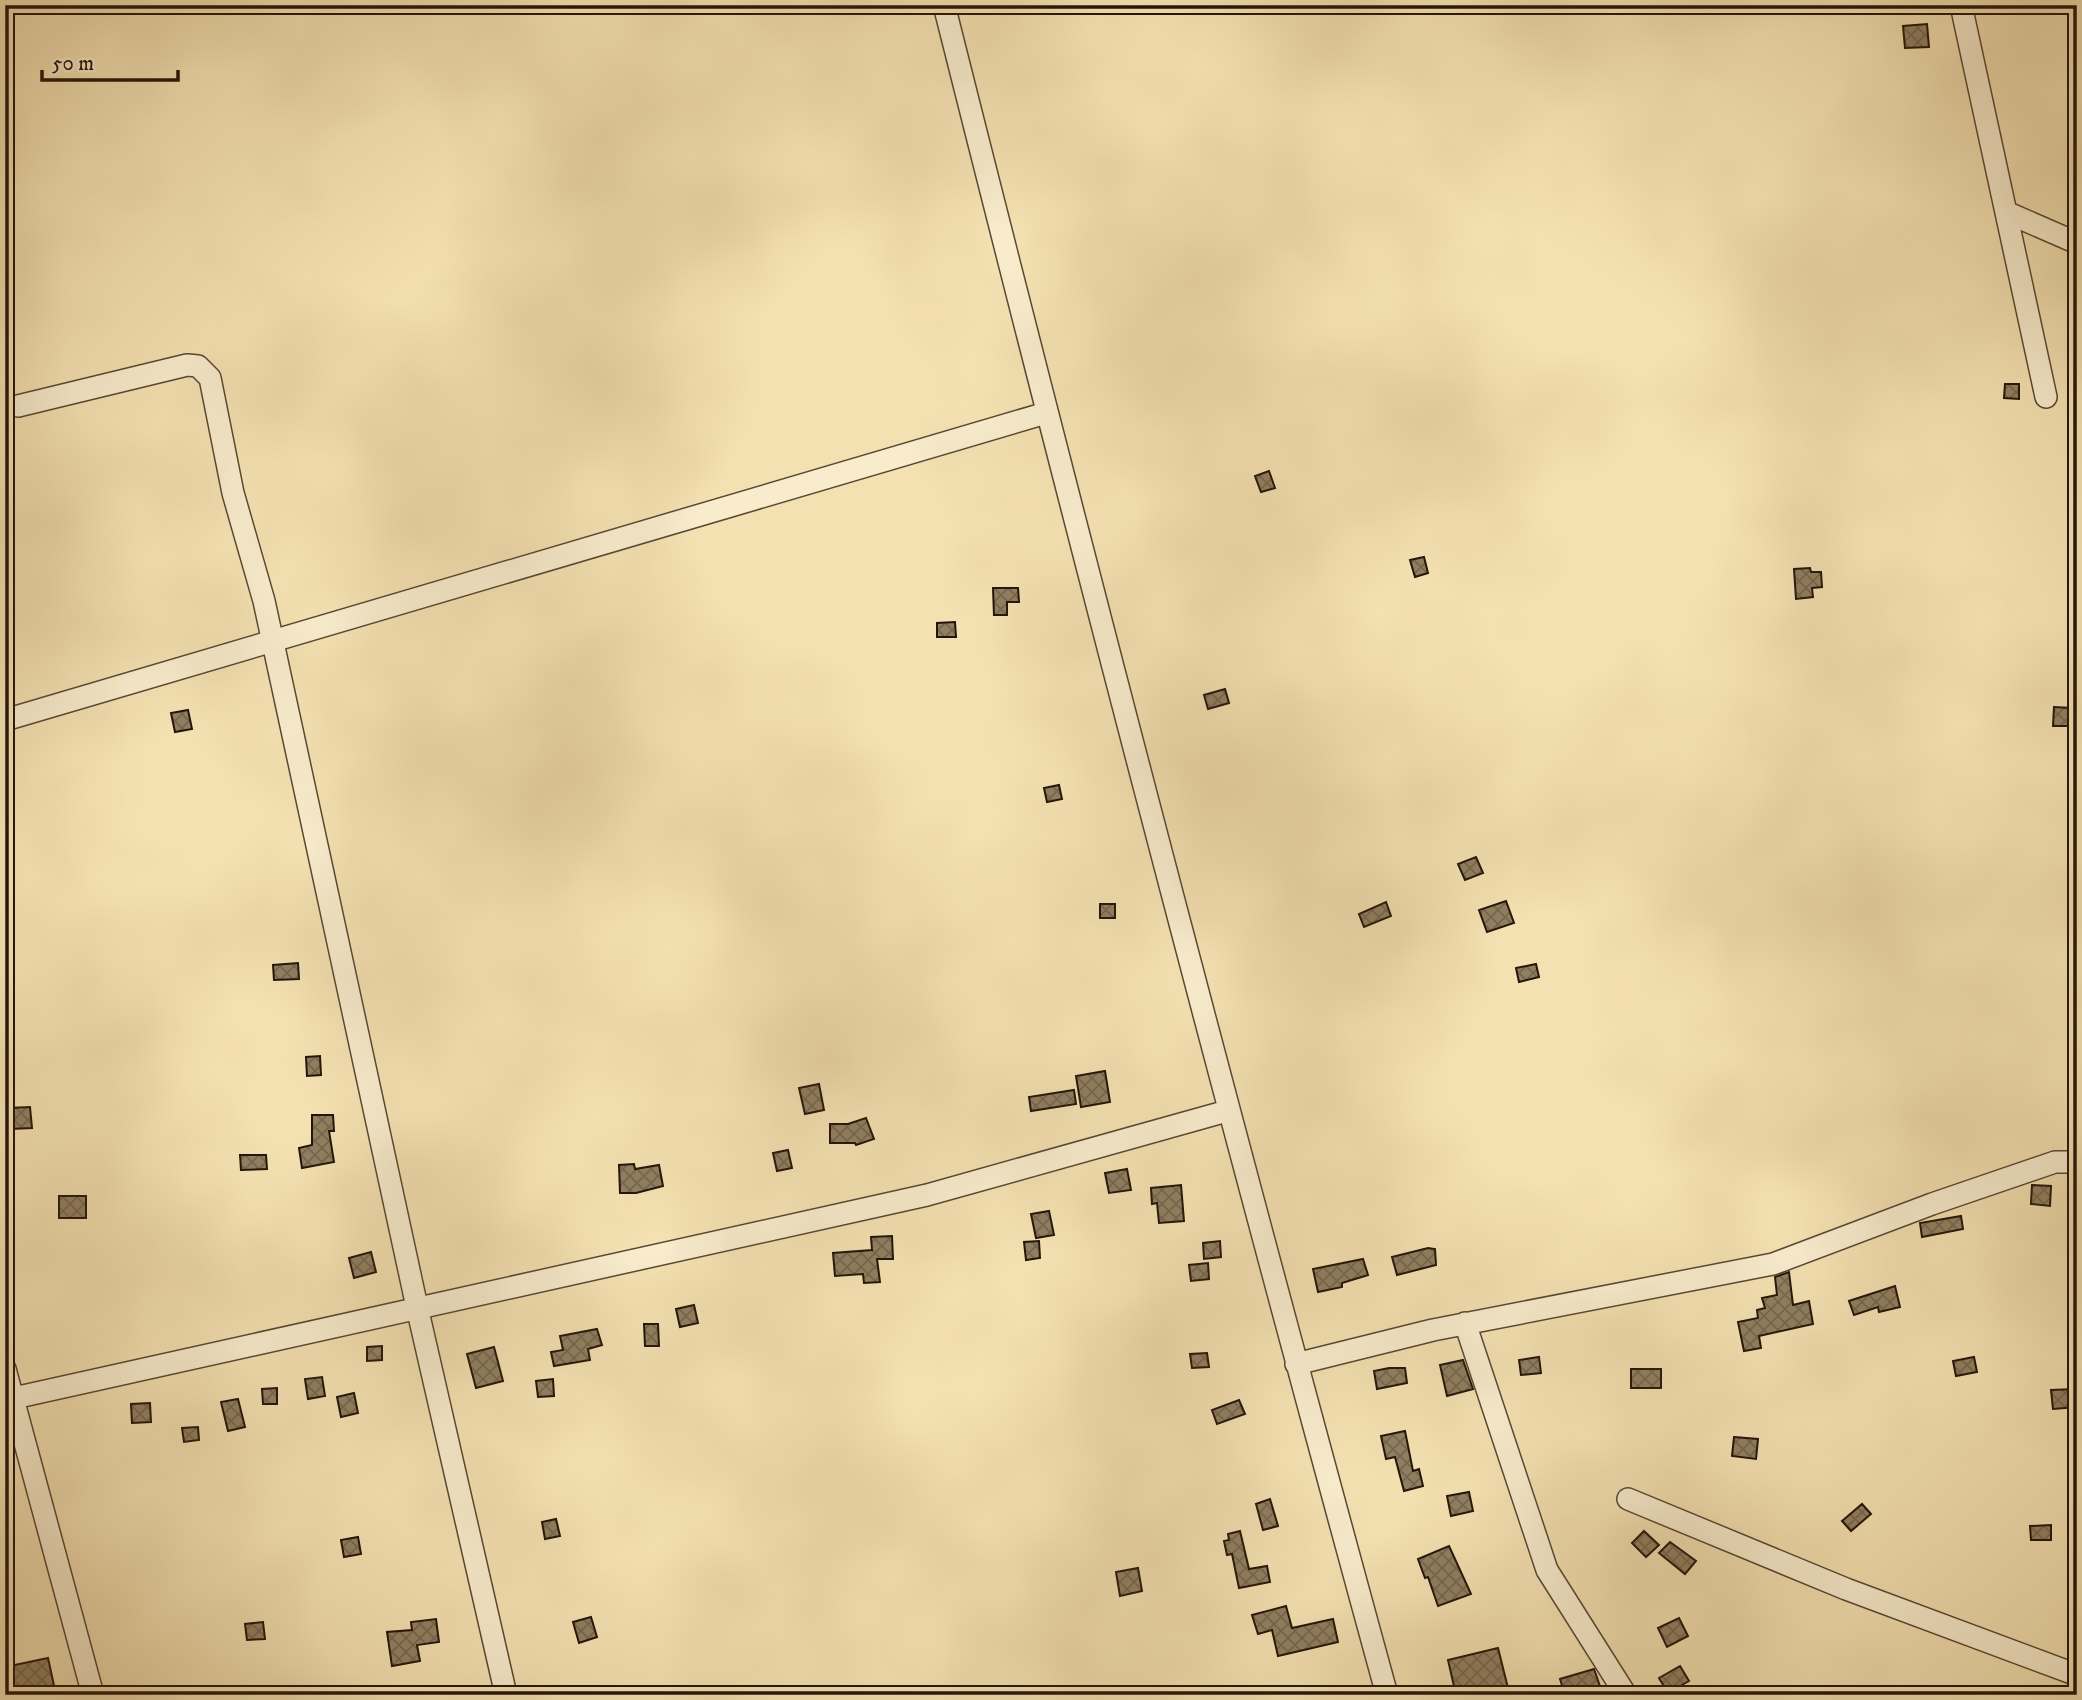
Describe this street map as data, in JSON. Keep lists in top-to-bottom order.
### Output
{
  "scale_bar": "50 m"
}
